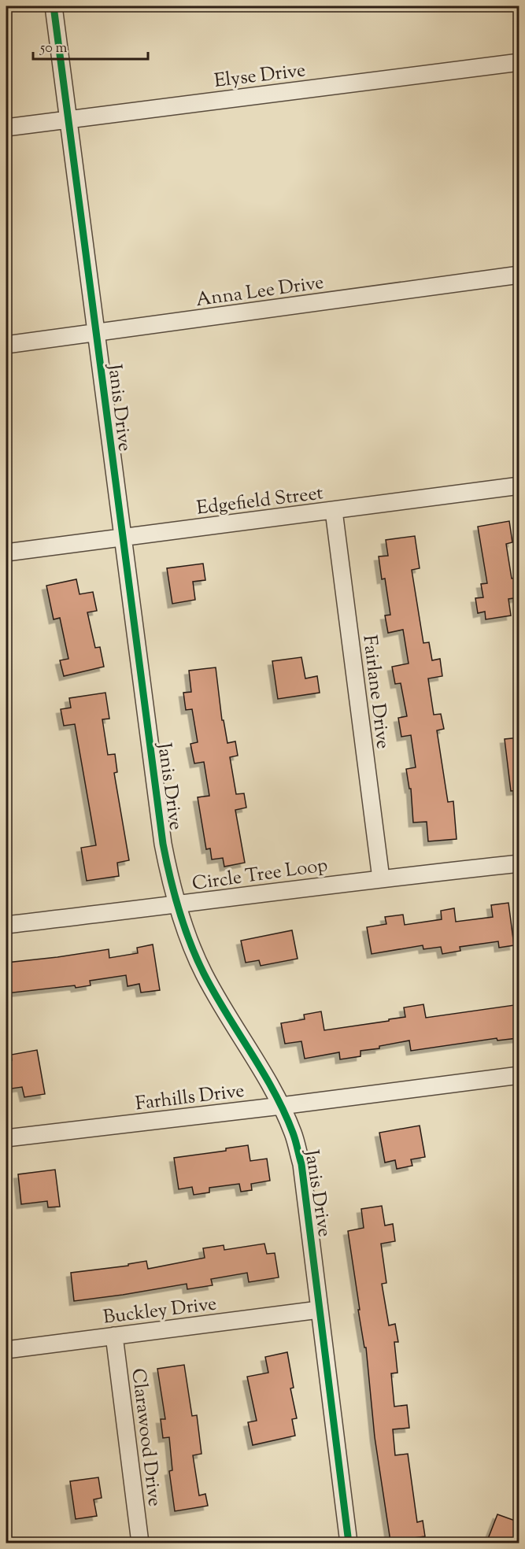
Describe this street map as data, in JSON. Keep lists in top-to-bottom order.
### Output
{
  "streets": {
    "street": [
      "Elyse Drive",
      "Anna Lee Drive",
      "Janis Drive",
      "Edgefield Street",
      "Fairlane Drive",
      "Circle Tree Loop",
      "Farhills Drive",
      "Buckley Drive",
      "Clarawood Drive"
    ]
  },
  "crossings": [
    ["Elyse Drive", "Janis Drive"],
    ["Anna Lee Drive", "Janis Drive"],
    ["Janis Drive", "Edgefield Street"],
    ["Janis Drive", "Circle Tree Loop"],
    ["Janis Drive", "Farhills Drive"],
    ["Janis Drive", "Buckley Drive"],
    ["Edgefield Street", "Fairlane Drive"],
    ["Fairlane Drive", "Circle Tree Loop"],
    ["Buckley Drive", "Clarawood Drive"]
  ],
  "scale_bar": "50 m"
}
